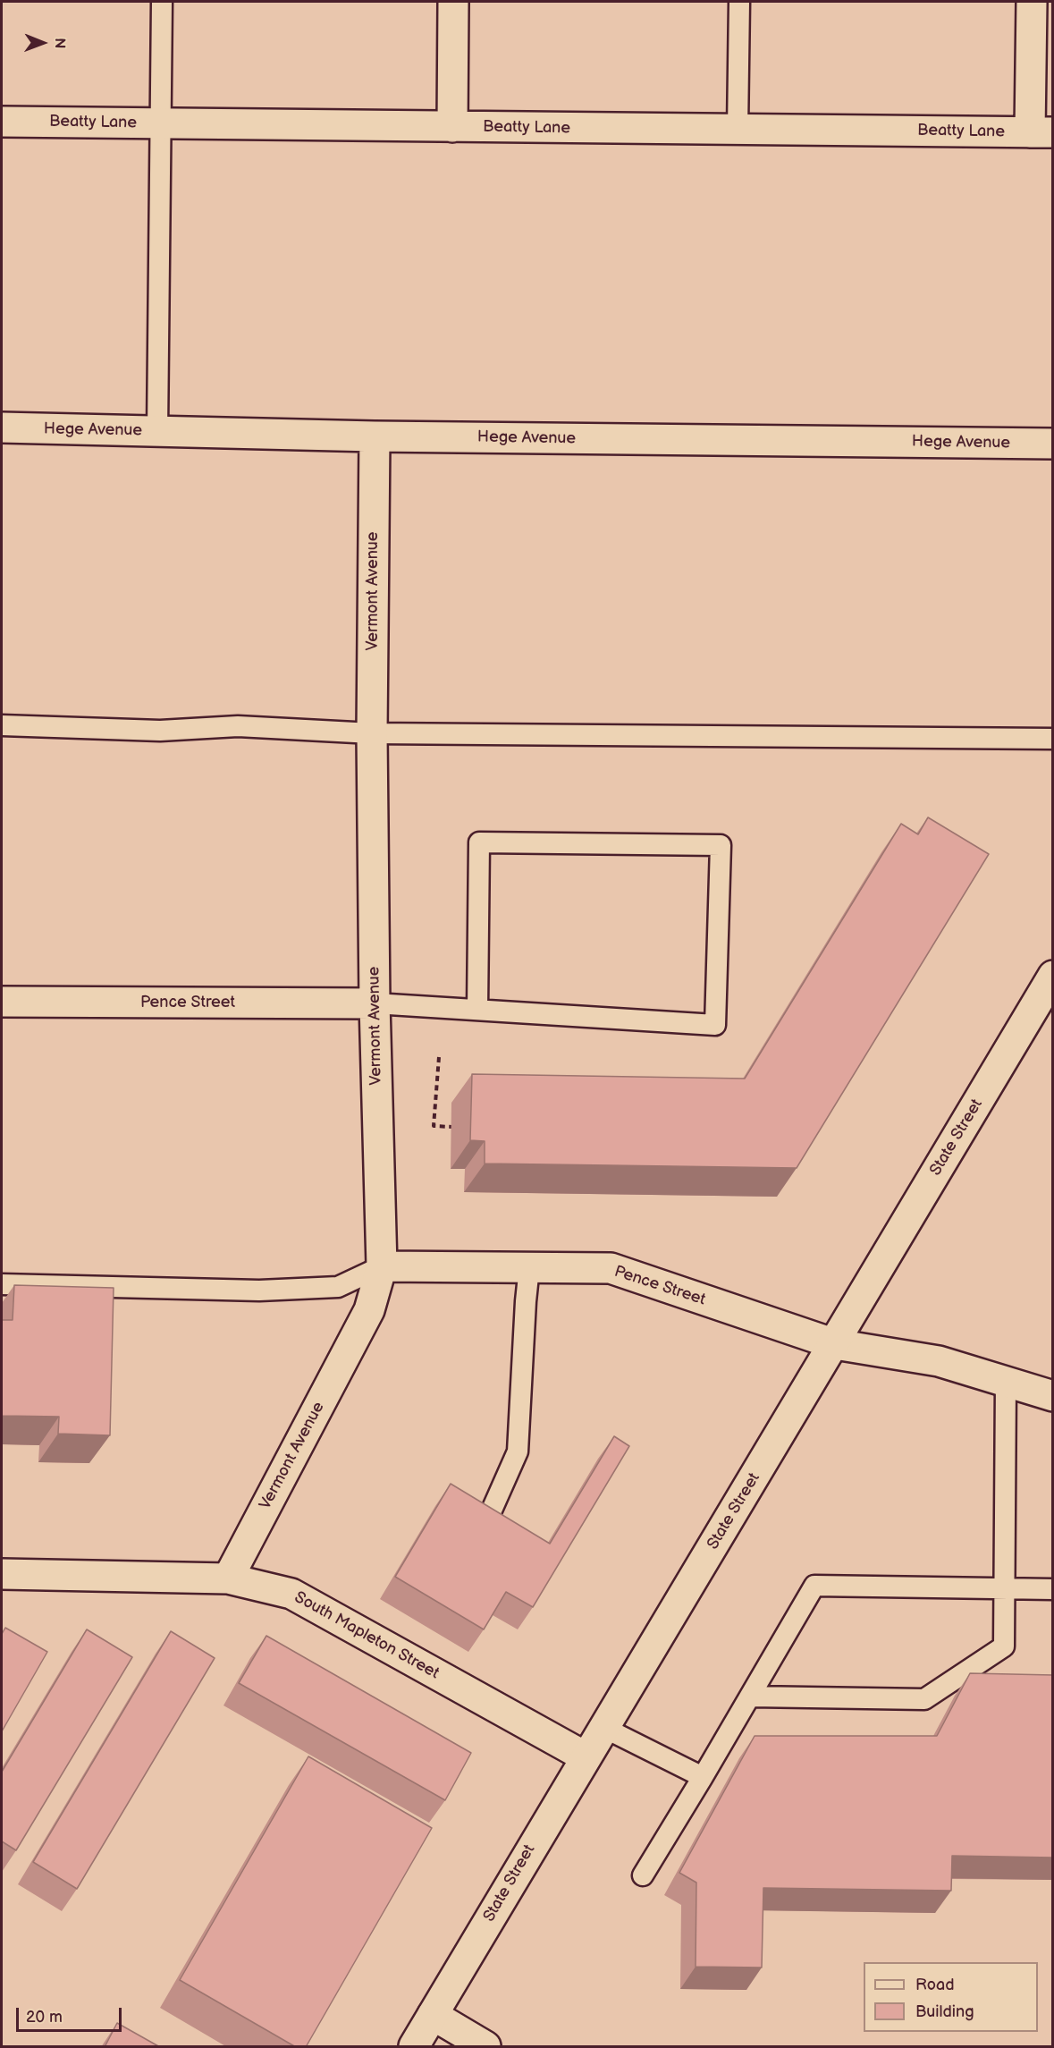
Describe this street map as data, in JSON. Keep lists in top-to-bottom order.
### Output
{
  "streets": {
    "main road": [
      "Beatty Lane",
      "Hege Avenue",
      "Vermont Avenue",
      "Pence Street",
      "State Street",
      "South Mapleton Street"
    ]
  },
  "crossings": [
    ["Hege Avenue", "Vermont Avenue"],
    ["Vermont Avenue", "Pence Street"],
    ["Vermont Avenue", "South Mapleton Street"],
    ["Pence Street", "State Street"],
    ["State Street", "South Mapleton Street"]
  ],
  "legend": ["Road", "Building"],
  "scale_bar": "20 m",
  "north": "right"
}
